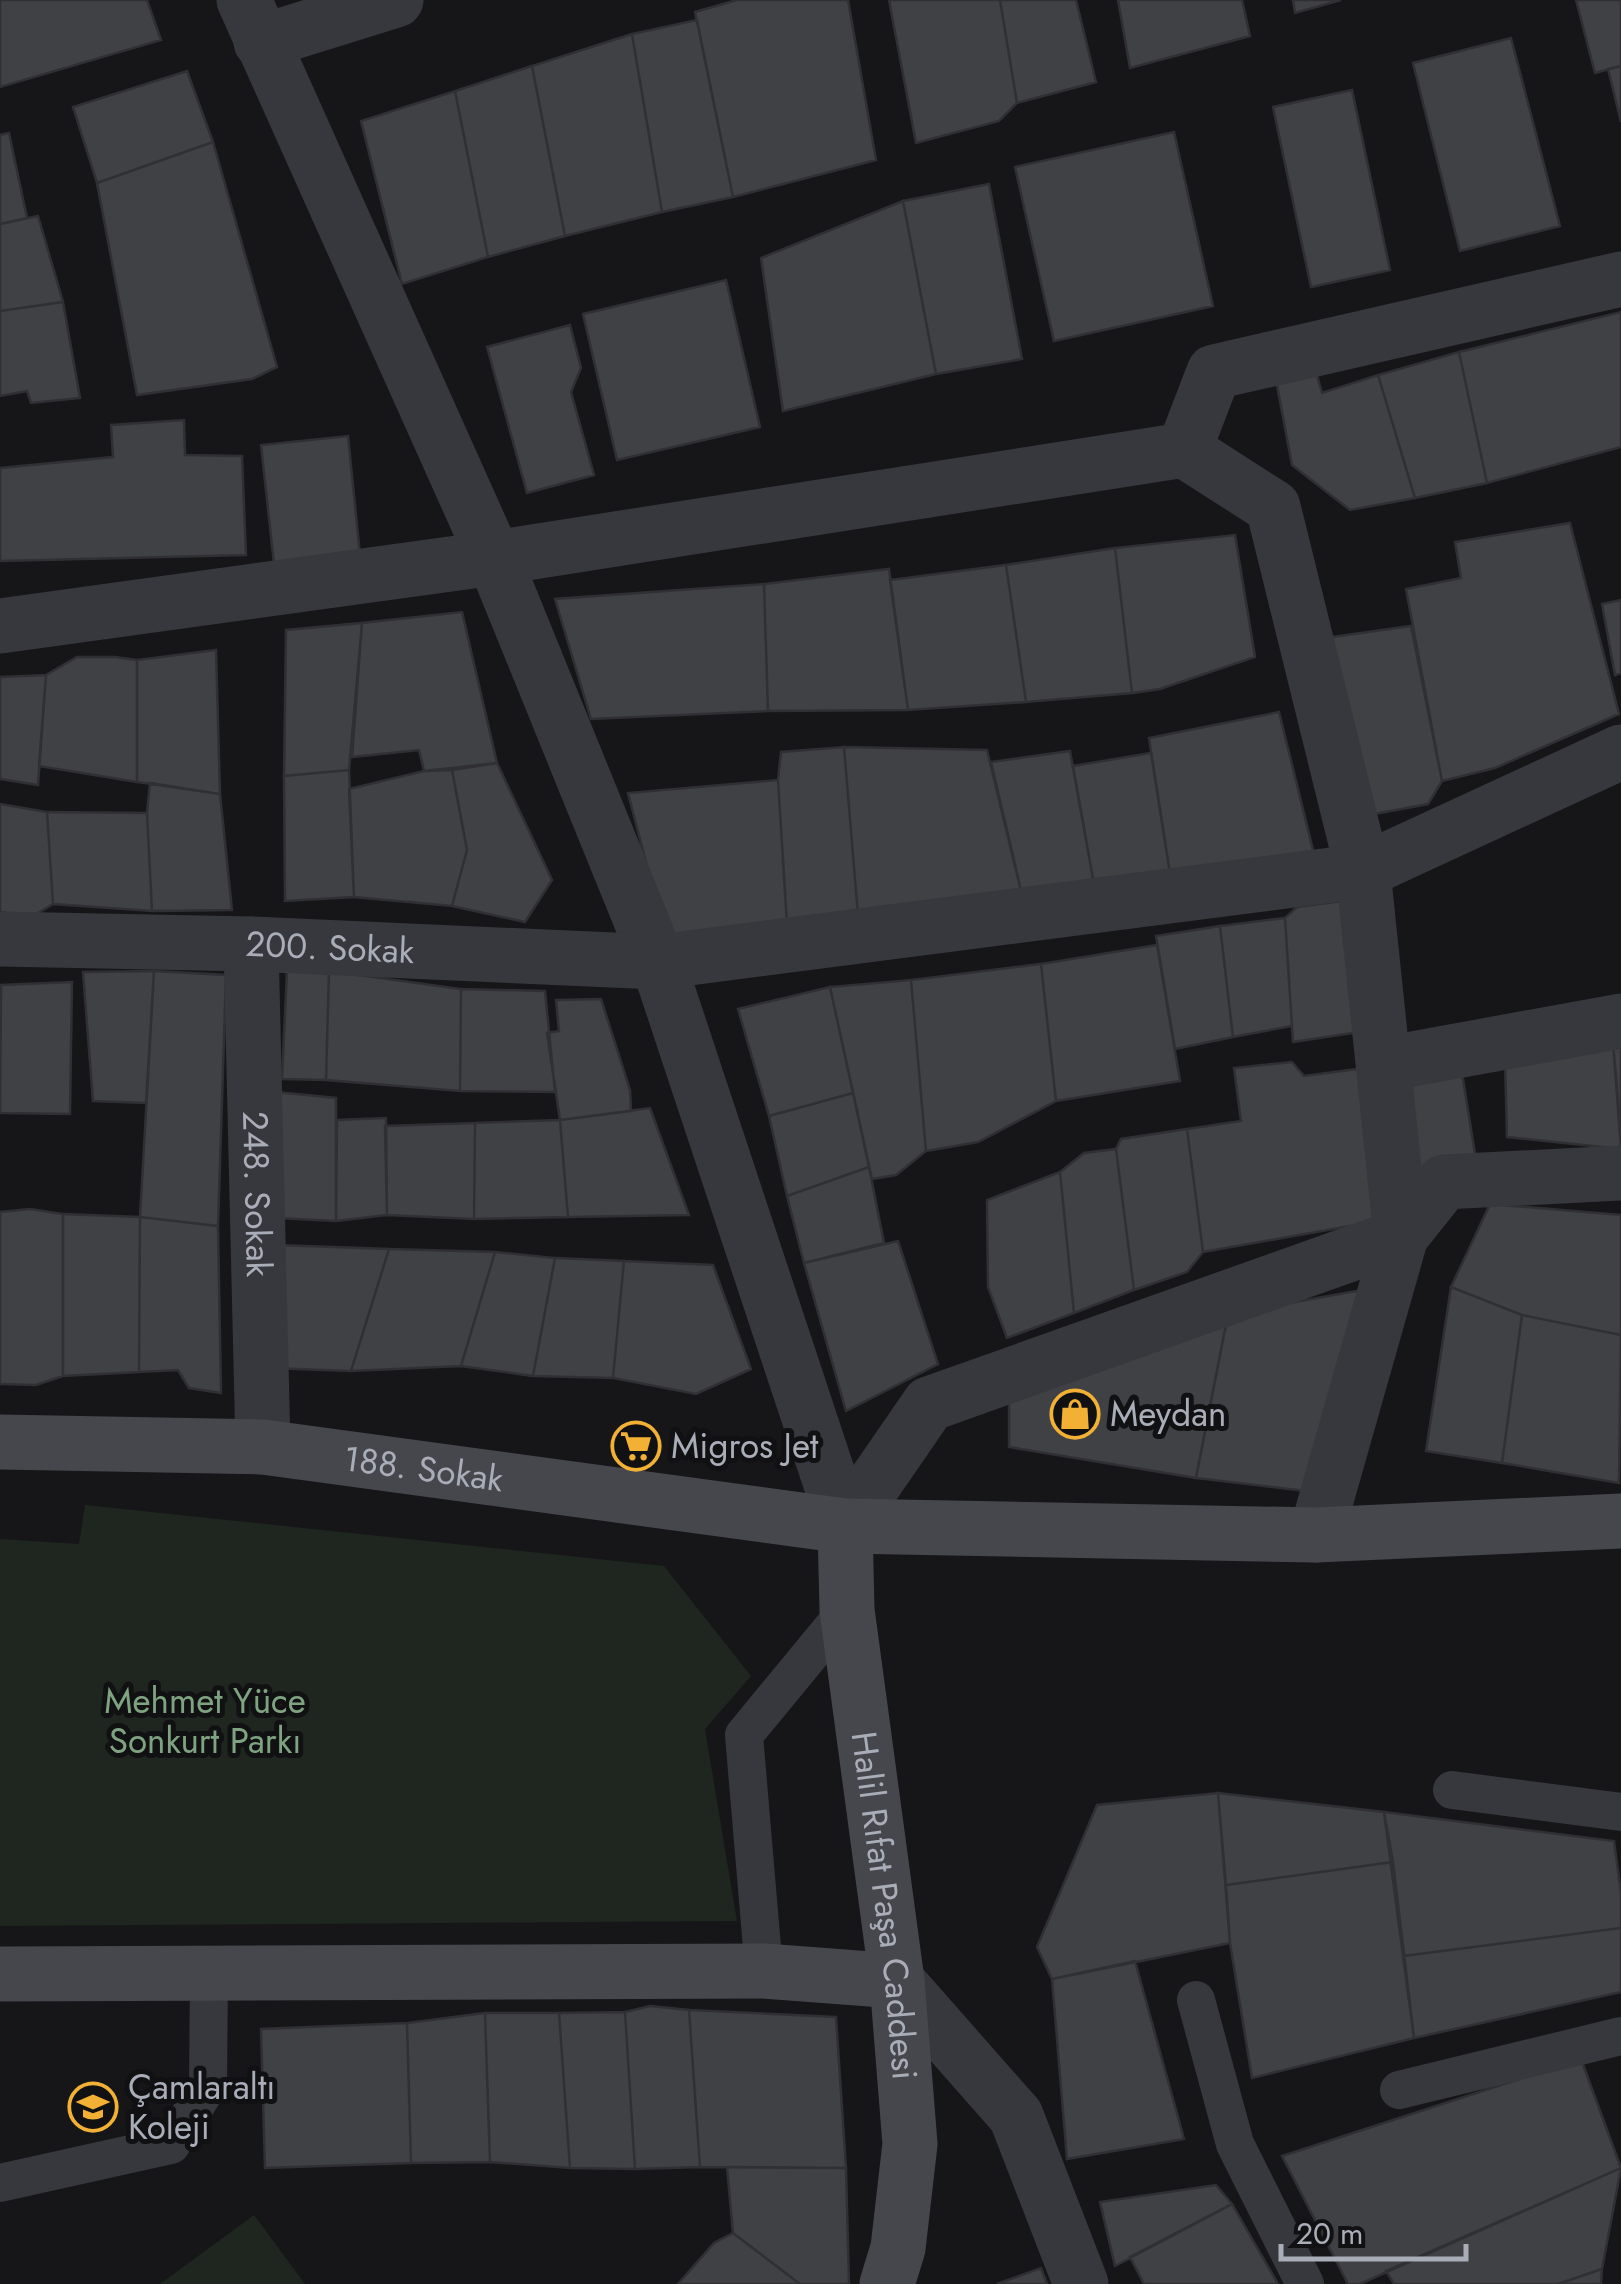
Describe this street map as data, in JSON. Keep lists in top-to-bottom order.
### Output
{
  "streets": {
    "street": [
      "200. Sokak",
      "248. Sokak",
      "188. Sokak",
      "Halil Rıfat Paşa Caddesi"
    ]
  },
  "crossings": [
    ["200. Sokak", "248. Sokak"],
    ["248. Sokak", "188. Sokak"],
    ["188. Sokak", "Halil Rıfat Paşa Caddesi"]
  ],
  "parks": ["Mehmet Yüce Sonkurt Parkı"],
  "places": {
    "shop": ["Meydan"],
    "supermarket": ["Migros Jet"],
    "school or university": ["Çamlaraltı Koleji"]
  },
  "scale_bar": "20 m"
}
